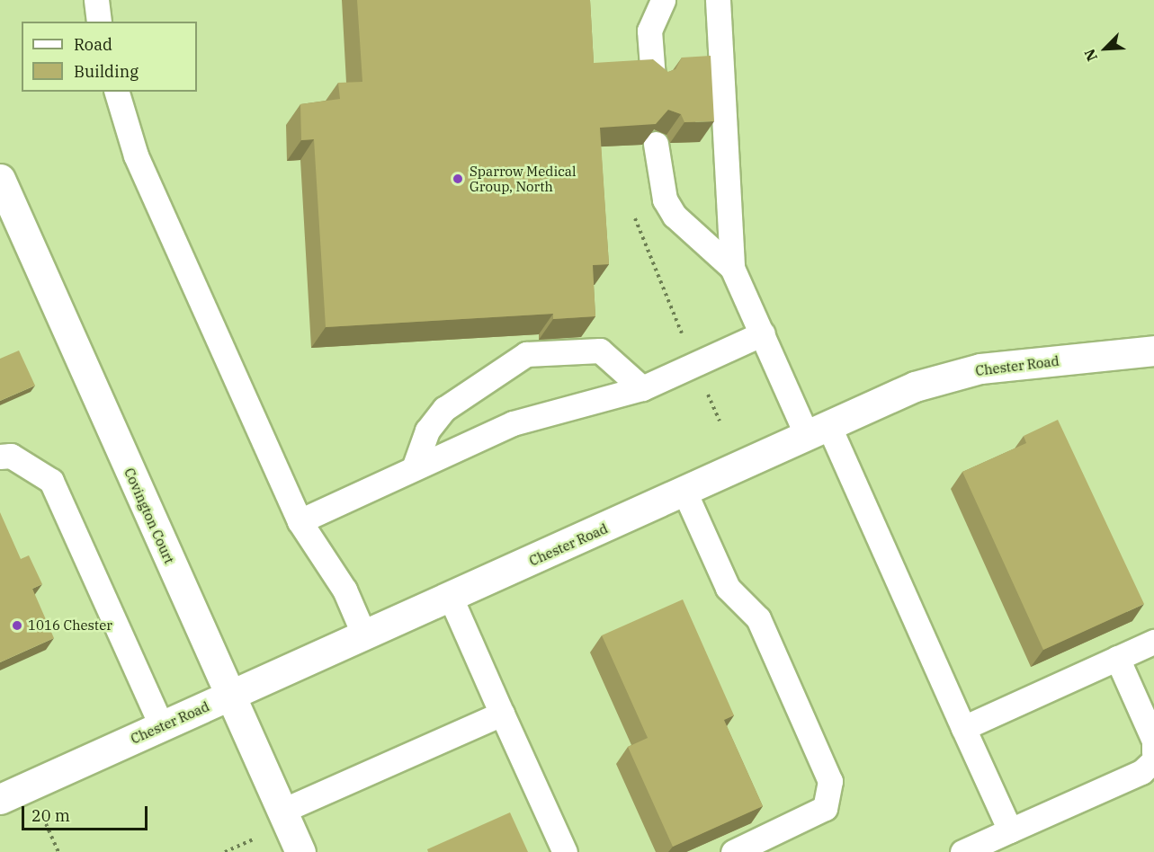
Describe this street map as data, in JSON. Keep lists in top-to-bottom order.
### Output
{
  "streets": {
    "street": ["Chester Road", "Covington Court"]
  },
  "crossings": [
    ["Chester Road", "Covington Court"]
  ],
  "places": ["Sparrow Medical Group, North", "1016 Chester"],
  "legend": ["Road", "Building"],
  "scale_bar": "20 m",
  "north": "bottom left"
}
